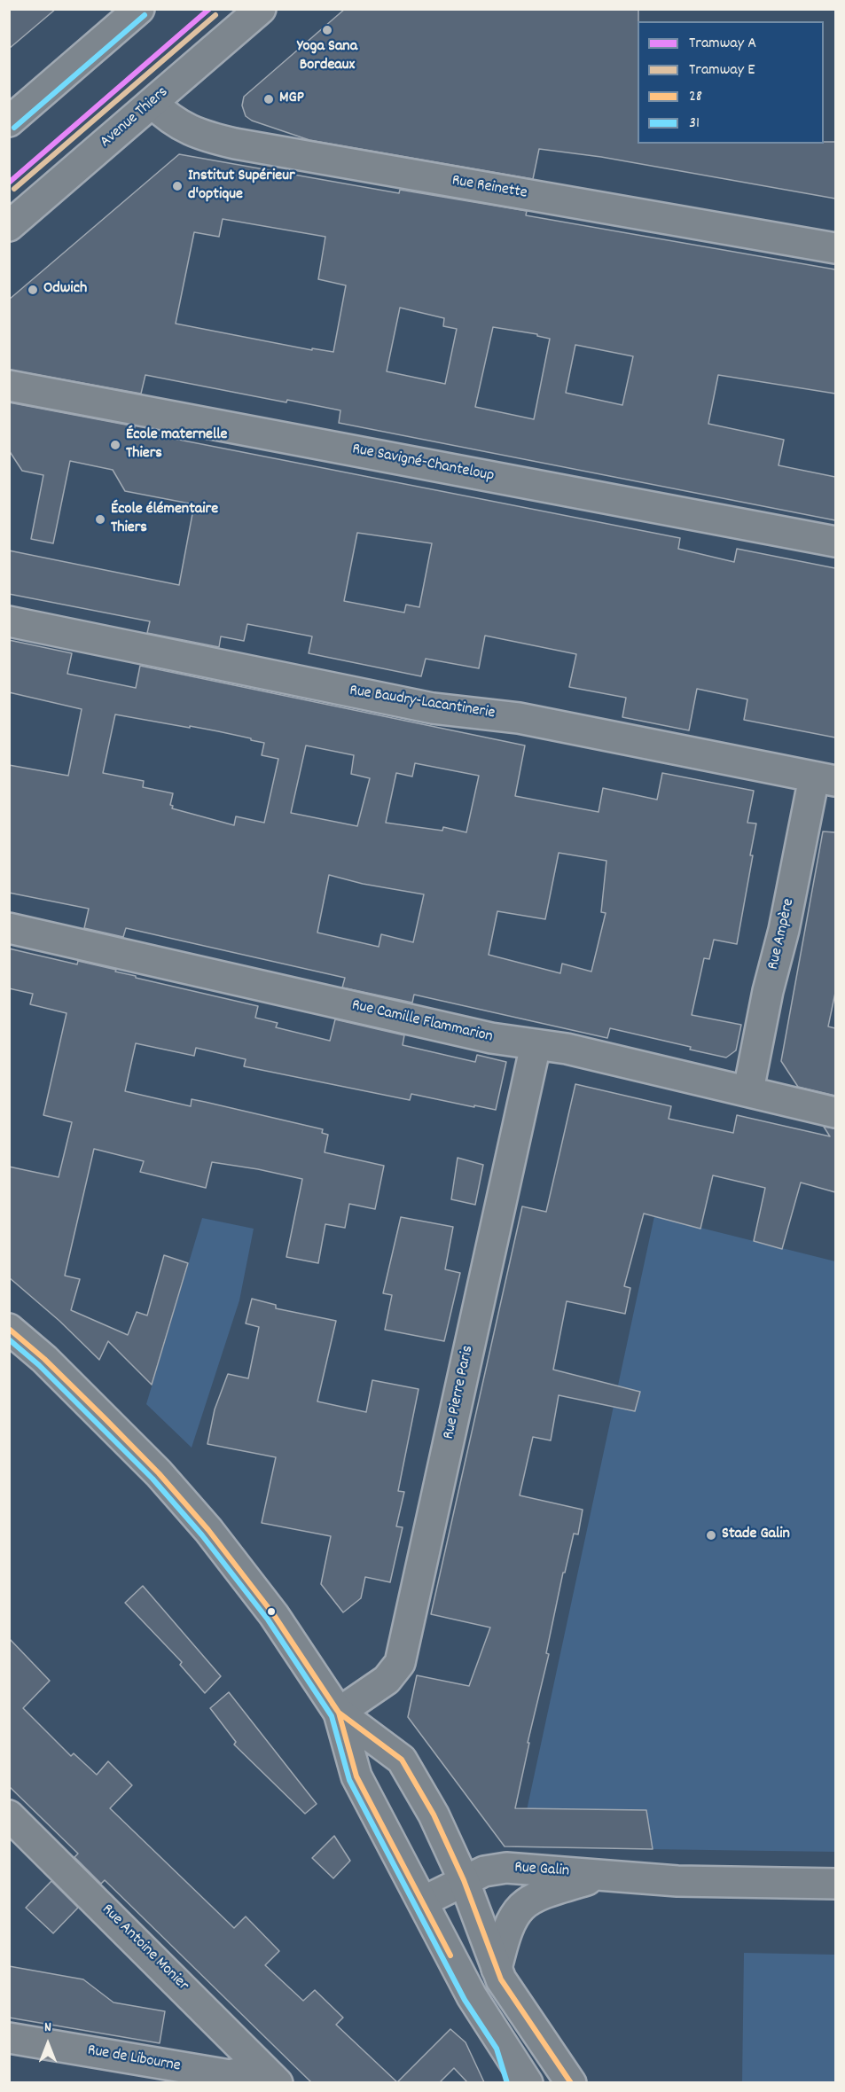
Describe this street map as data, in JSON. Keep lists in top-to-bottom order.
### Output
{
  "streets": {
    "street": [
      "Avenue Thiers",
      "Rue Reinette",
      "Rue Savigné-Chanteloup",
      "Rue Baudry-Lacantinerie",
      "Rue Ampère",
      "Rue Camille Flammarion",
      "Rue Pierre Paris",
      "Rue Galin",
      "Rue Antoine Monier",
      "Rue de Libourne"
    ]
  },
  "crossings": [
    ["Avenue Thiers", "Rue Reinette"],
    ["Rue Baudry-Lacantinerie", "Rue Ampère"],
    ["Rue Ampère", "Rue Camille Flammarion"],
    ["Rue Camille Flammarion", "Rue Pierre Paris"],
    ["Rue Antoine Monier", "Rue de Libourne"]
  ],
  "places": [
    "Yoga Sana Bordeaux",
    "MGP",
    "Institut Supérieur d'optique",
    "Odwich",
    "École maternelle Thiers",
    "École élémentaire Thiers",
    "Stade Galin"
  ],
  "lines": [
    "tram line A",
    "tram line E",
    "transit line 31",
    "transit line 28"
  ],
  "legend": [
    "Tramway A",
    "Tramway E",
    "28",
    "31"
  ],
  "north": "top"
}
